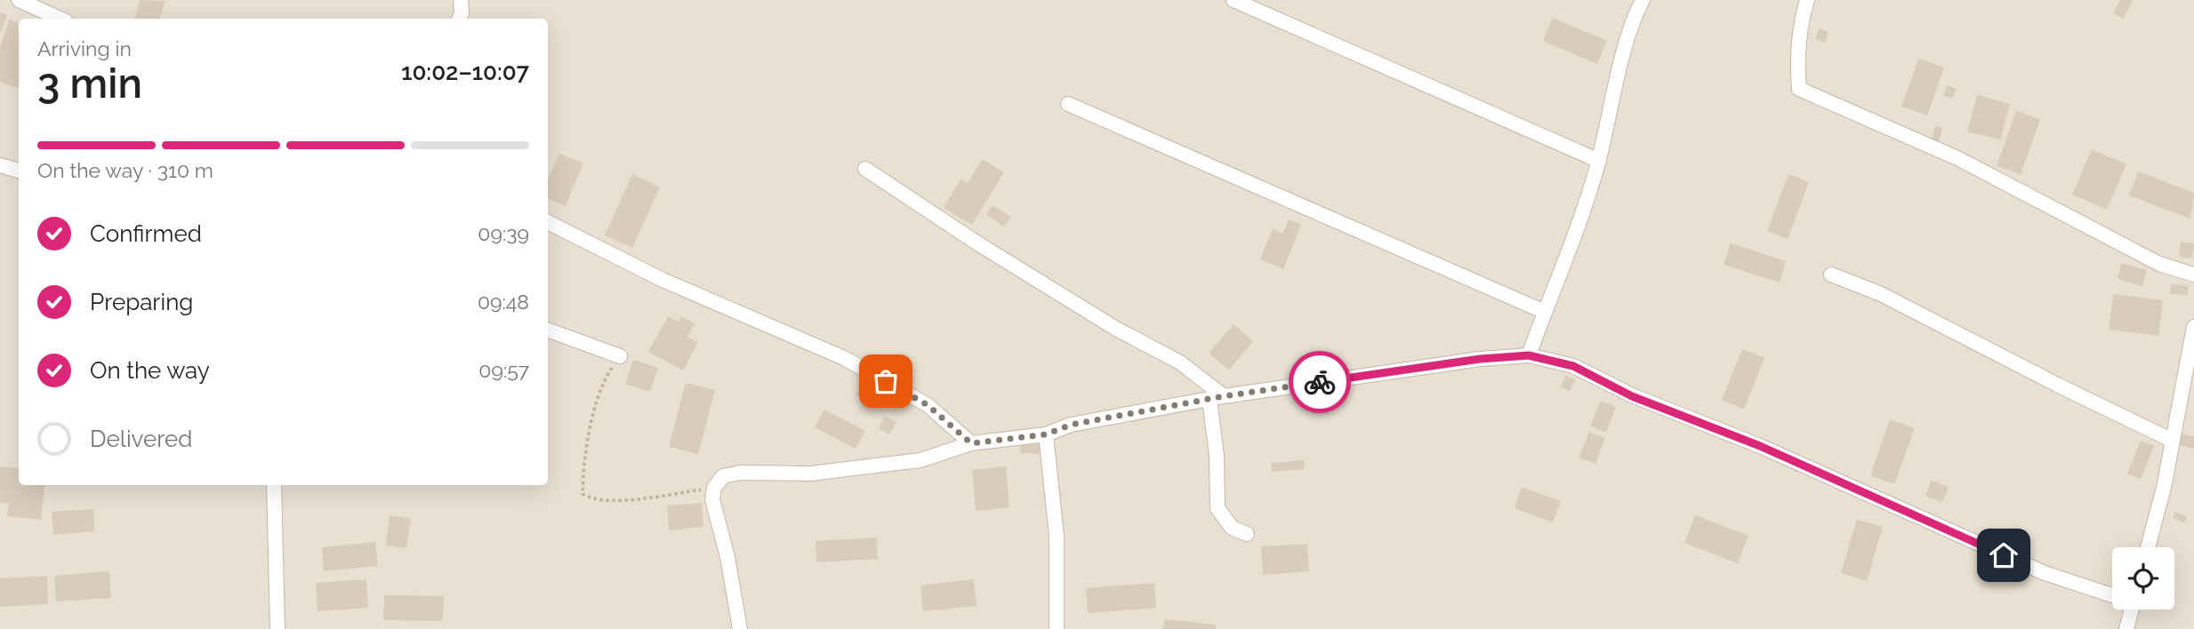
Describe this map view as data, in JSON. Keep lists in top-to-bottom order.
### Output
{
  "page": {
    "heading": ["3 min", "Arriving in", "10:02–10:07"],
    "bar": "On the way · 310 m",
    "list": [
      ["Confirmed", "09:39"],
      ["Preparing", "09:48"],
      ["On the way", "09:57"],
      "Delivered"
    ]
  }
}
